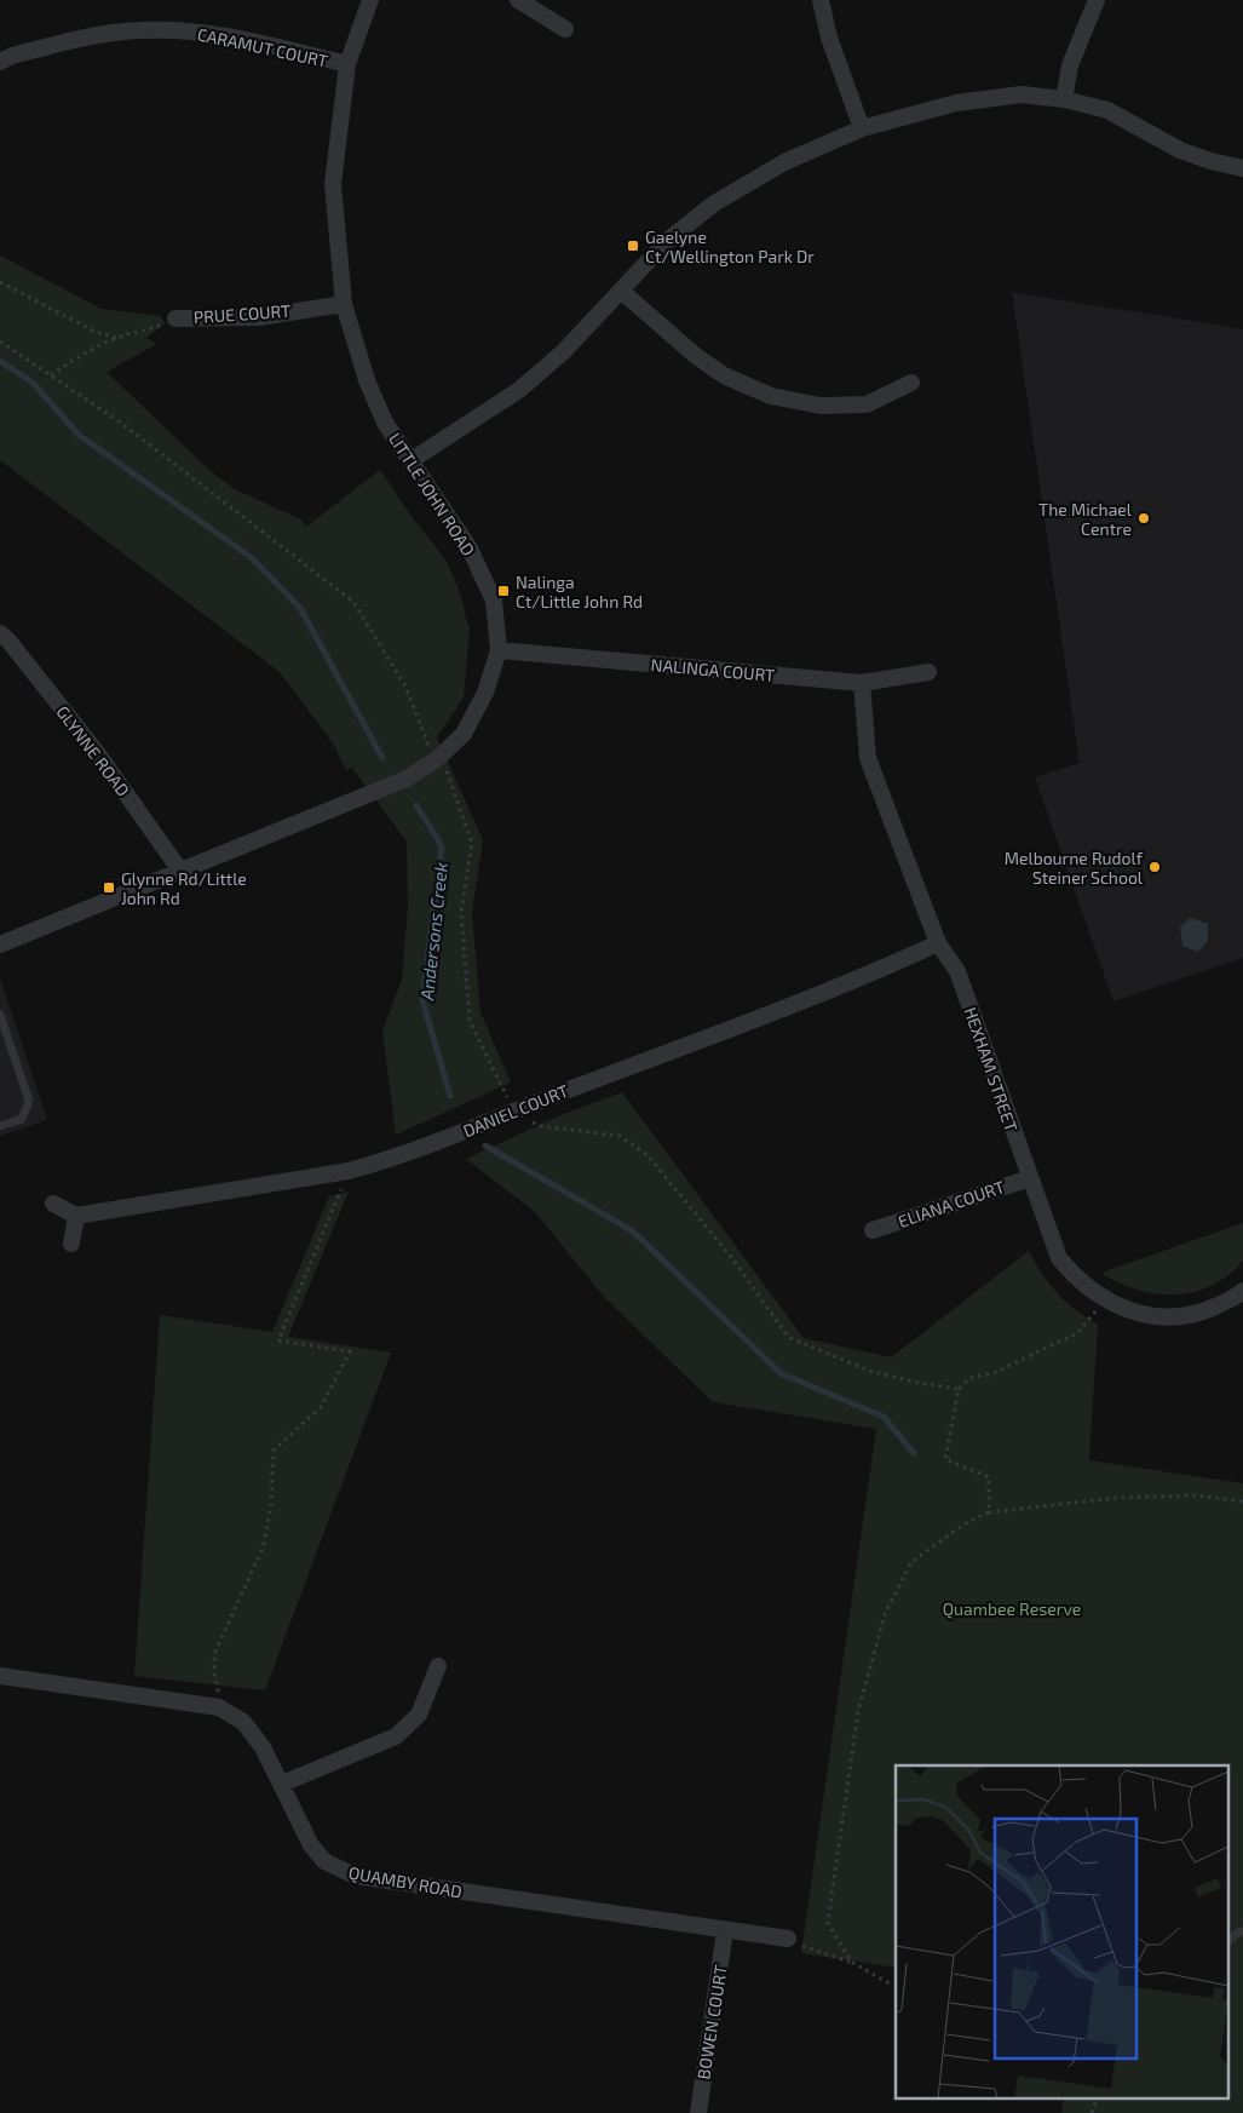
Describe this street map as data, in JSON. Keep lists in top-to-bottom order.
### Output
{
  "streets": {
    "street": [
      "CARAMUT COURT",
      "PRUE COURT",
      "LITTLE JOHN ROAD",
      "NALINGA COURT",
      "GLYNNE ROAD",
      "HEXHAM STREET",
      "DANIEL COURT",
      "ELIANA COURT",
      "QUAMBY ROAD",
      "BOWEN COURT"
    ]
  },
  "crossings": [
    ["CARAMUT COURT", "LITTLE JOHN ROAD"],
    ["PRUE COURT", "LITTLE JOHN ROAD"],
    ["LITTLE JOHN ROAD", "NALINGA COURT"],
    ["LITTLE JOHN ROAD", "GLYNNE ROAD"],
    ["NALINGA COURT", "HEXHAM STREET"],
    ["HEXHAM STREET", "DANIEL COURT"],
    ["HEXHAM STREET", "ELIANA COURT"],
    ["QUAMBY ROAD", "BOWEN COURT"]
  ],
  "water": ["Andersons Creek"],
  "parks": ["Quambee Reserve"],
  "places": {
    "transit": ["Gaelyne Ct/Wellington Park Dr", "Nalinga Ct/Little John Rd", "Glynne Rd/Little John Rd"],
    "other": ["The Michael Centre", "Melbourne Rudolf Steiner School"]
  }
}
